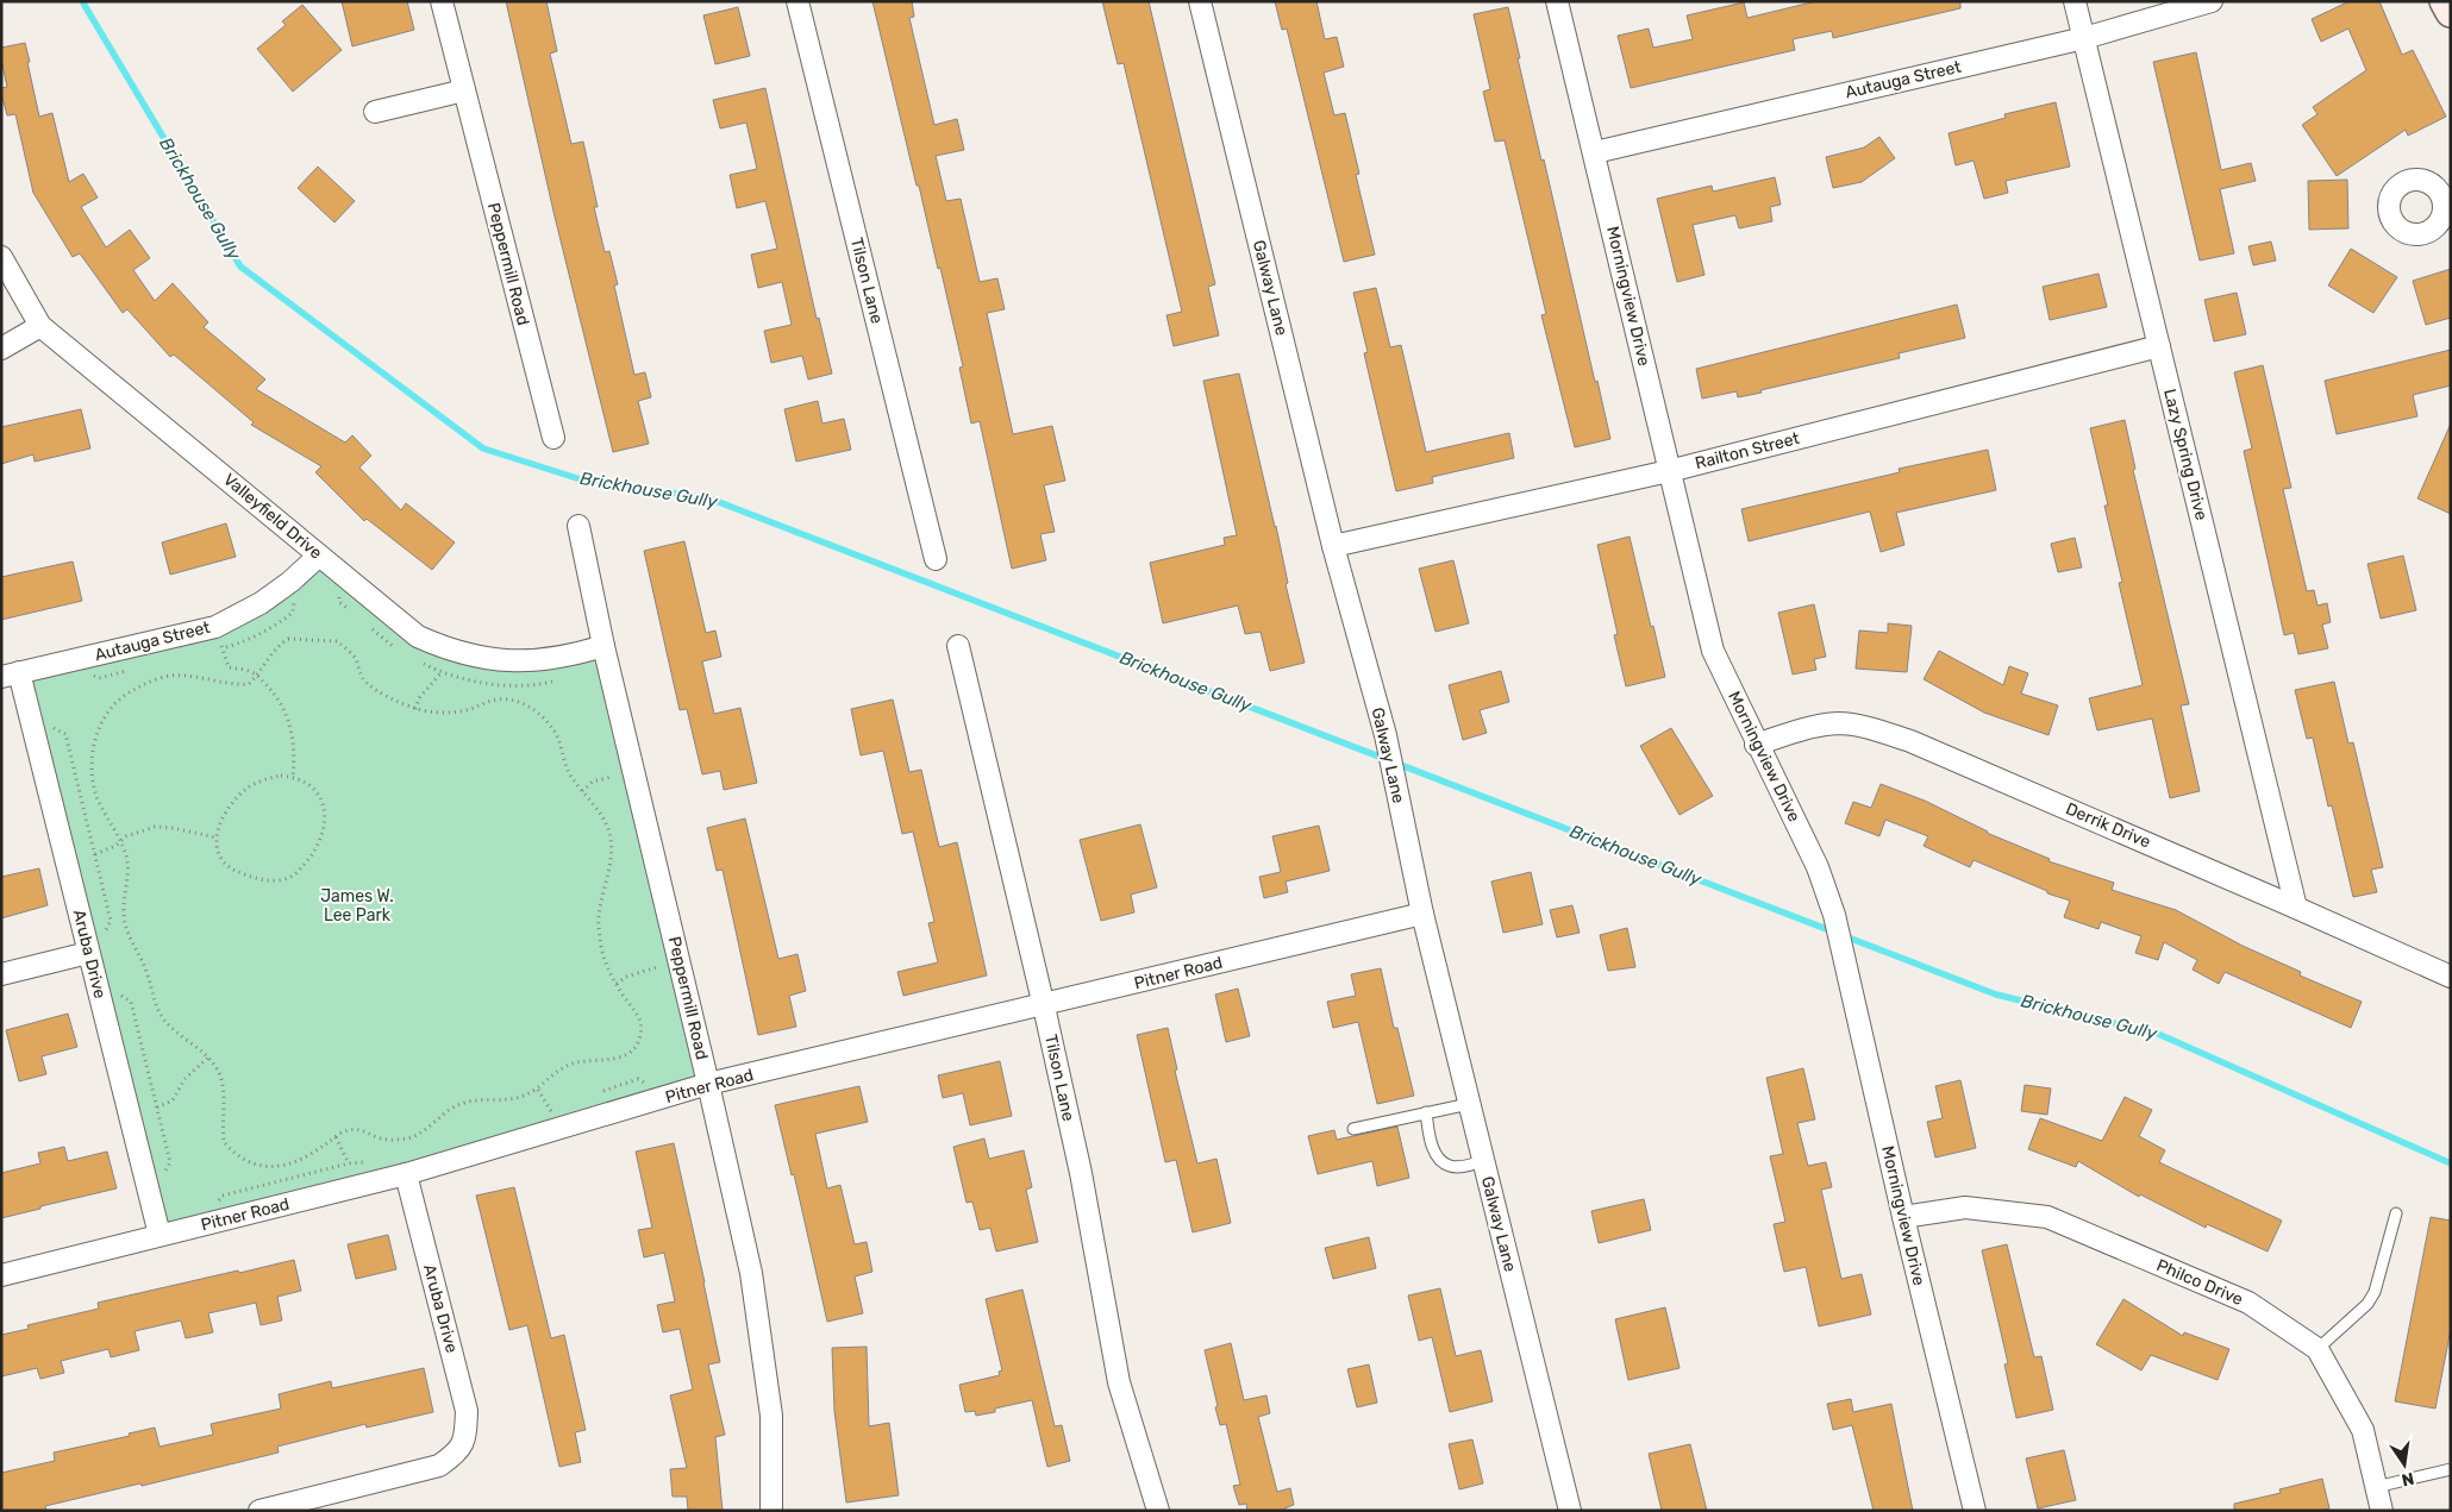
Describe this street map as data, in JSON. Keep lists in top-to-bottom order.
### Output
{
  "streets": {
    "street": [
      "Autauga Street",
      "Peppermill Road",
      "Tilson Lane",
      "Galway Lane",
      "Morningview Drive",
      "Railton Street",
      "Lazy Spring Drive",
      "Valleyfield Drive",
      "Derrik Drive",
      "Aruba Drive",
      "Pitner Road",
      "Philco Drive"
    ]
  },
  "crossings": [
    ["Autauga Street", "Morningview Drive"],
    ["Autauga Street", "Lazy Spring Drive"],
    ["Autauga Street", "Valleyfield Drive"],
    ["Autauga Street", "Aruba Drive"],
    ["Peppermill Road", "Valleyfield Drive"],
    ["Peppermill Road", "Pitner Road"],
    ["Tilson Lane", "Pitner Road"],
    ["Galway Lane", "Railton Street"],
    ["Galway Lane", "Pitner Road"],
    ["Morningview Drive", "Railton Street"],
    ["Morningview Drive", "Derrik Drive"],
    ["Morningview Drive", "Philco Drive"],
    ["Railton Street", "Lazy Spring Drive"],
    ["Lazy Spring Drive", "Derrik Drive"],
    ["Aruba Drive", "Pitner Road"]
  ],
  "water": ["Brickhouse Gully"],
  "parks": ["James W. Lee Park"],
  "north": "bottom"
}
